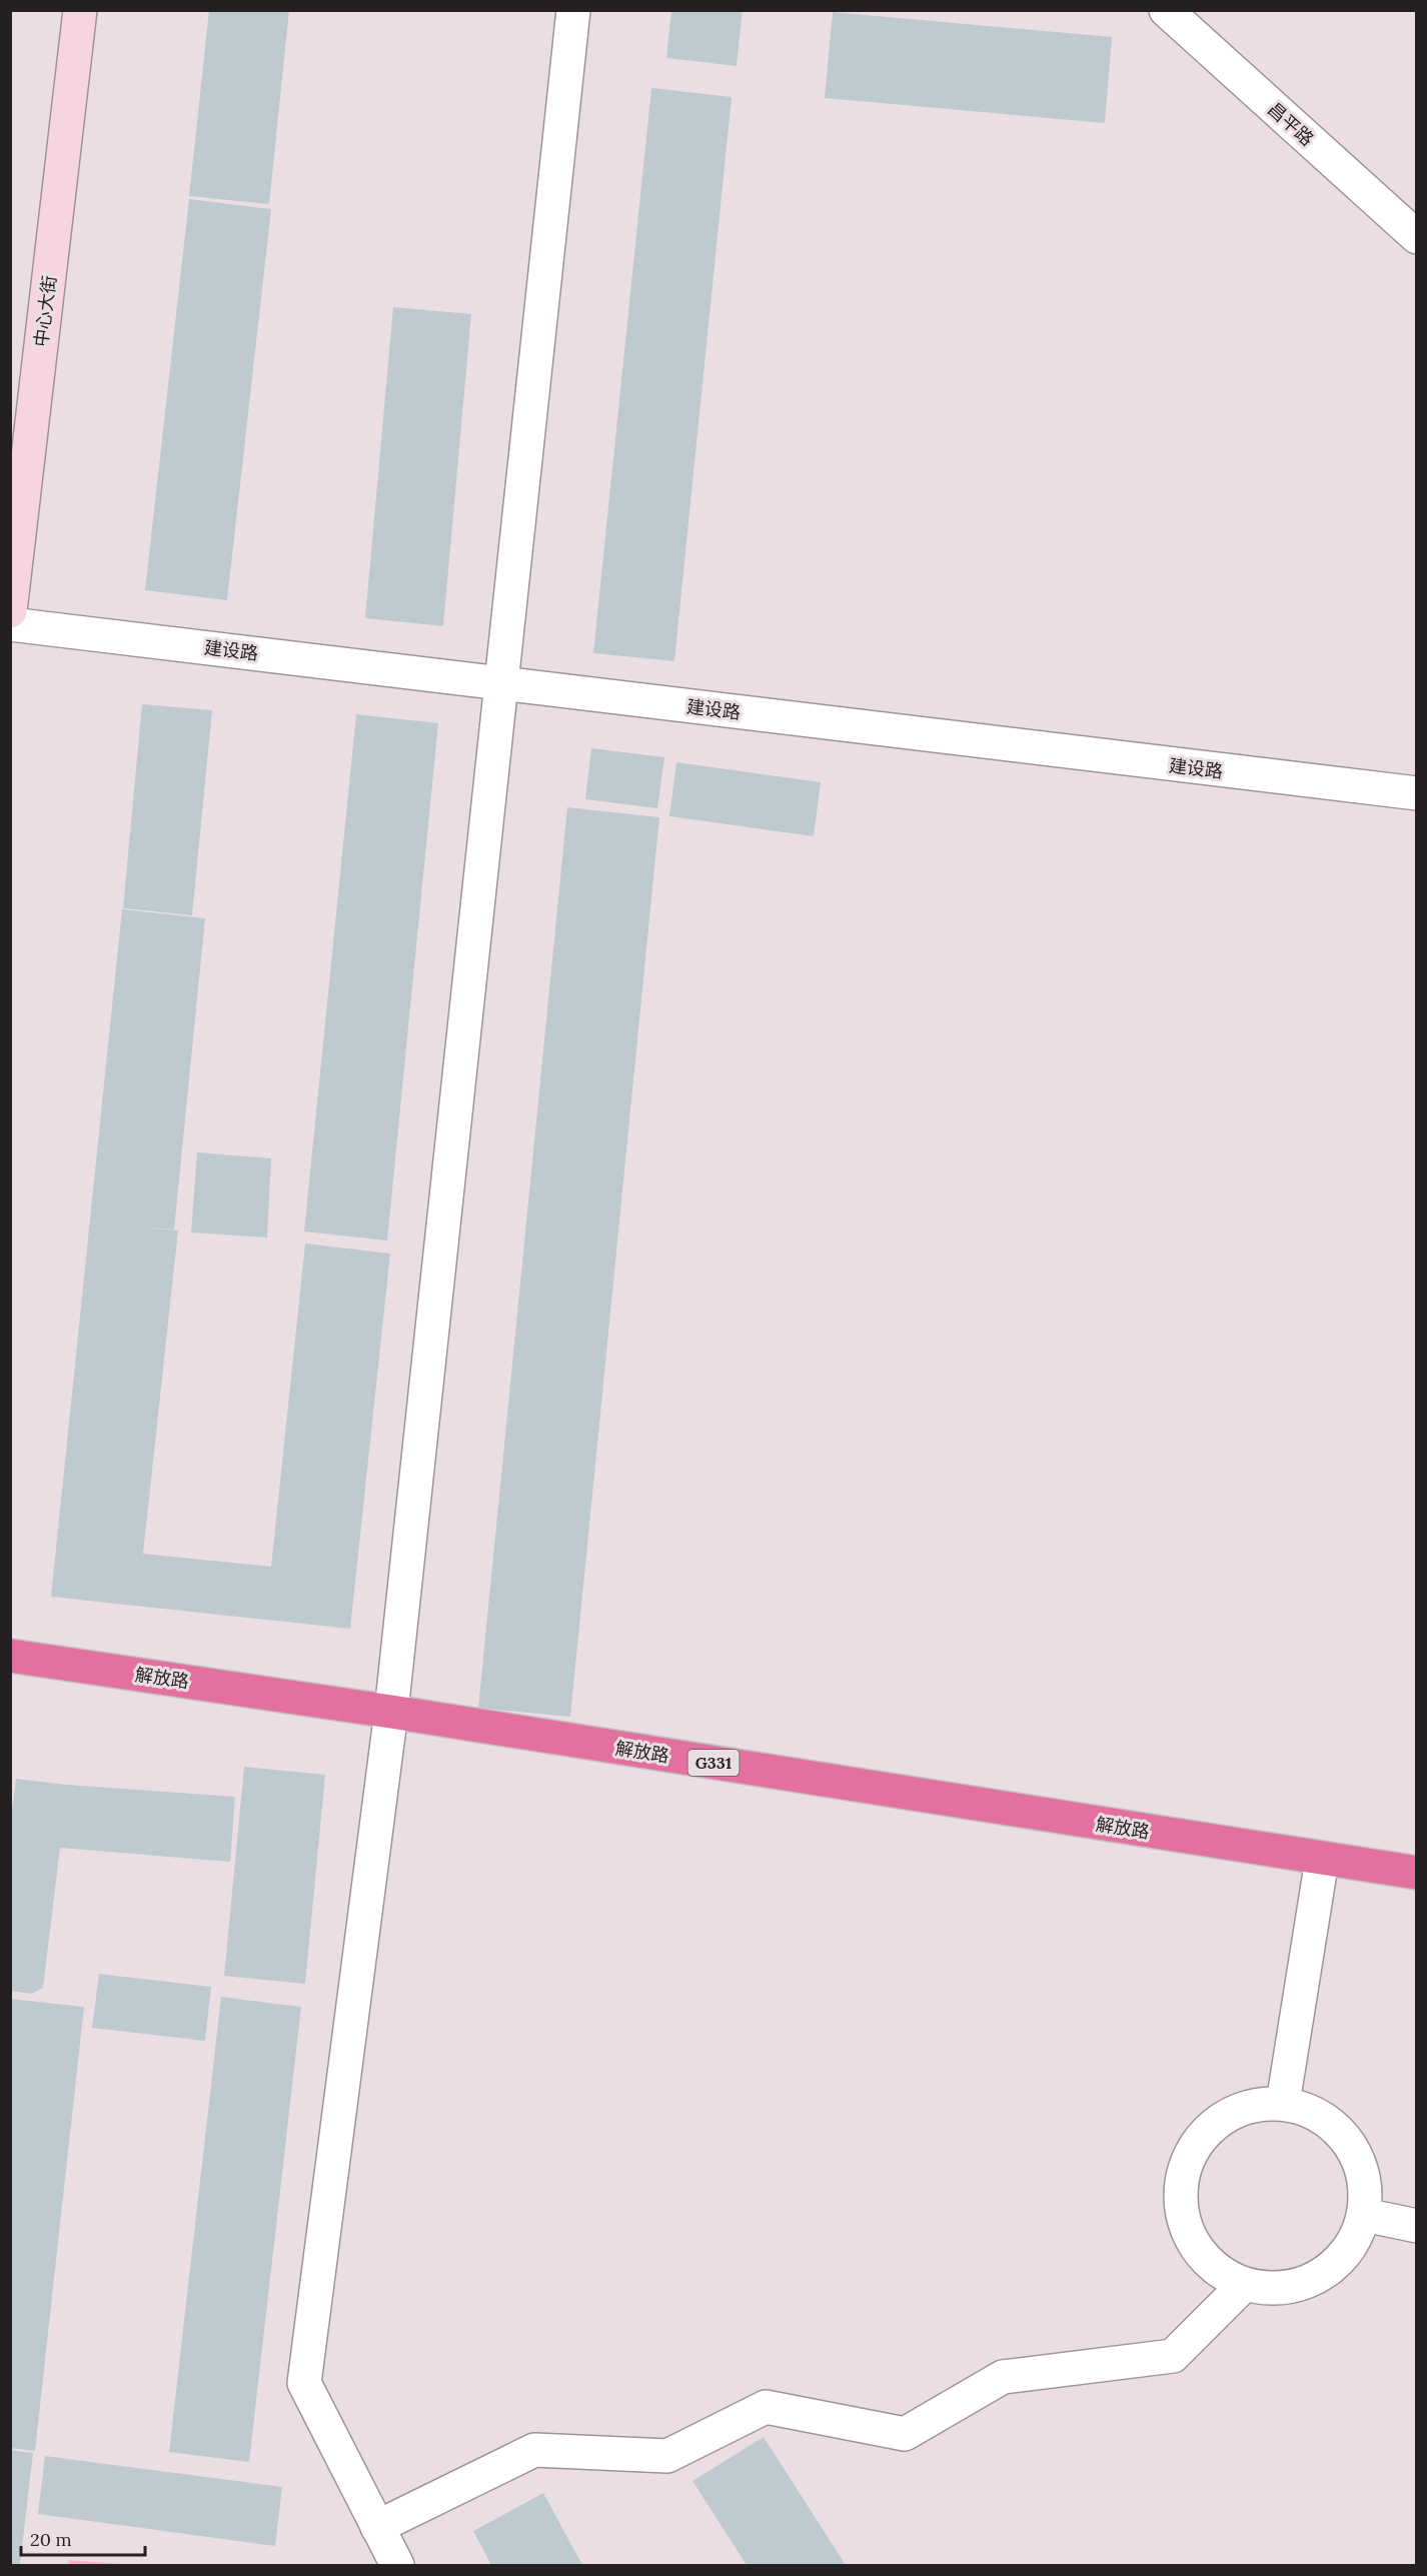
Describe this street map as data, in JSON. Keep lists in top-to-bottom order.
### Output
{
  "streets": {
    "highway": ["解放路", "G331"],
    "street": ["昌平路", "中心大街", "建设路"]
  },
  "scale_bar": "20 m"
}
